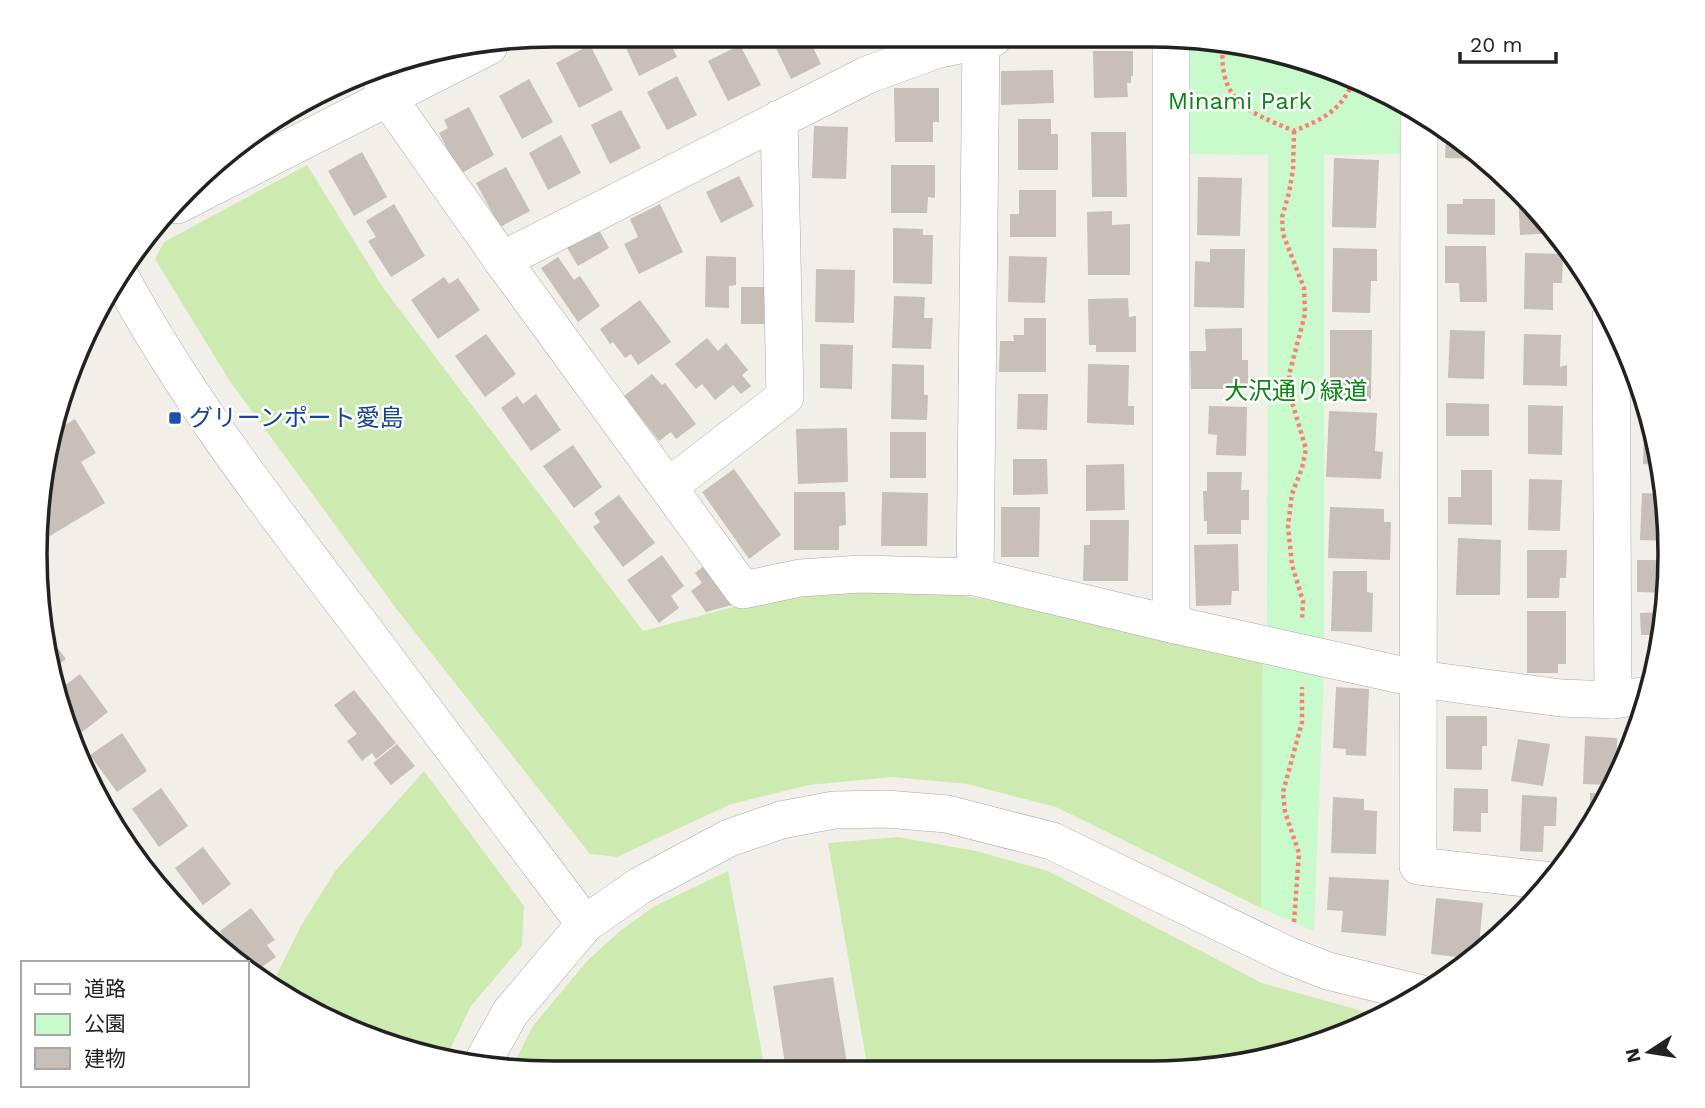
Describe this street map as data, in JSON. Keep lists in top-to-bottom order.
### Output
{
  "parks": ["Minami Park", "大沢通り緑道"],
  "places": {
    "transit": ["グリーンポート愛島"]
  },
  "legend": ["道路", "公園", "建物"],
  "scale_bar": "20 m",
  "north": "left"
}
